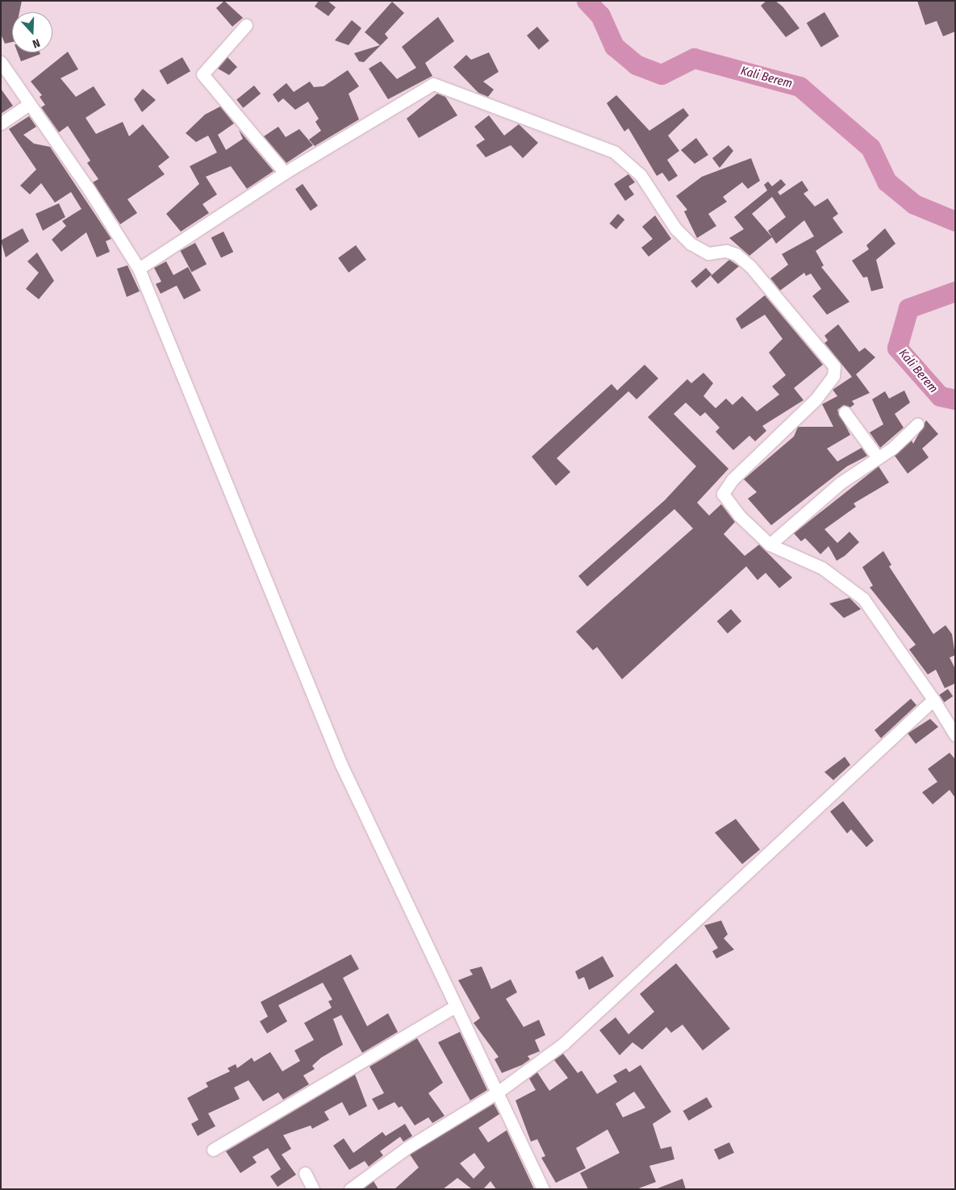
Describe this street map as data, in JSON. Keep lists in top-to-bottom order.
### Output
{
  "water": ["Kali Berem"],
  "north": "bottom"
}
